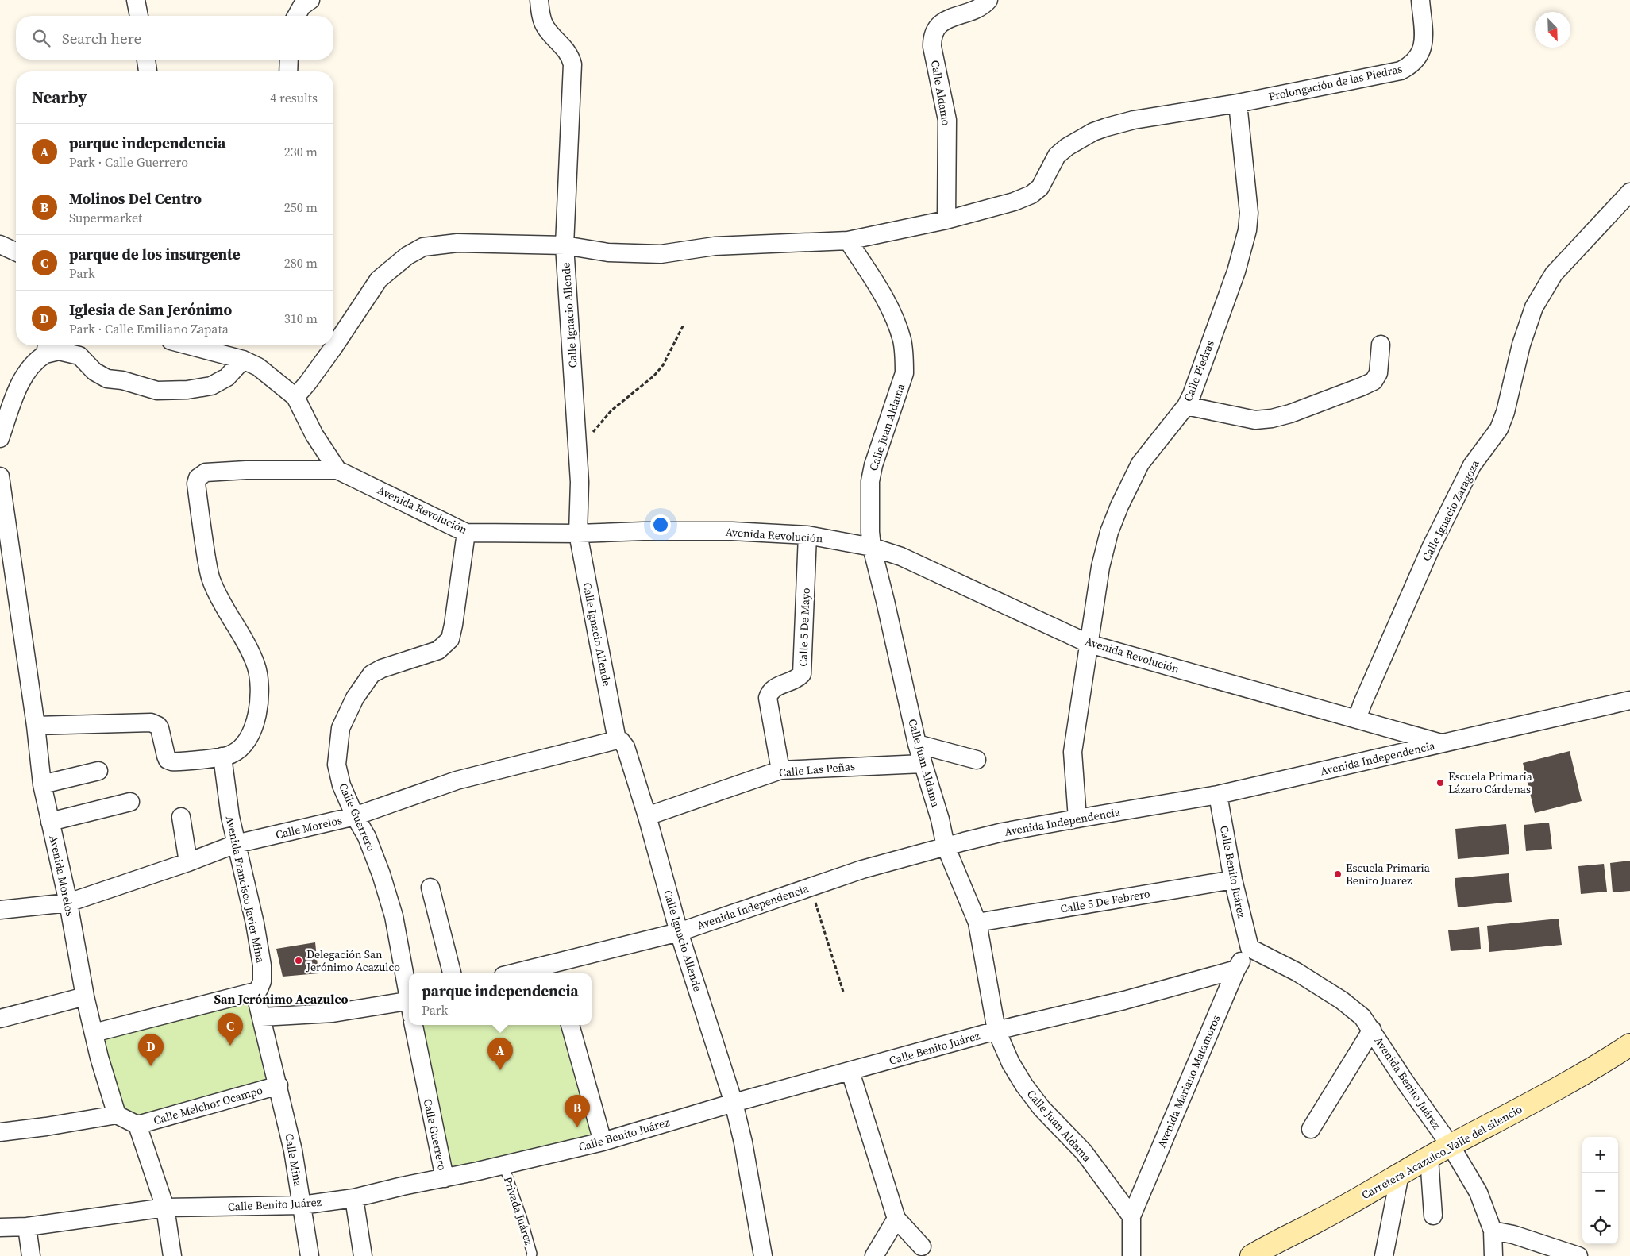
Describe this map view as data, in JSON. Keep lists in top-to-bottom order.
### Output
{
  "streets": {
    "main road": ["Carretera Acazulco_Valle del silencio"],
    "street": [
      "Prolongación de las Piedras",
      "Calle Aldamo",
      "Calle Ignacio Allende",
      "Calle Piedras",
      "Calle Juan Aldama",
      "Avenida Revolución",
      "Calle Ignacio Zaragoza",
      "Calle 5 De Mayo",
      "Avenida Independencia",
      "Calle Las Peñas",
      "Calle Guerrero",
      "Calle Morelos",
      "Calle Benito Juárez",
      "Avenida Morelos",
      "Avenida Francisco Javier Mina",
      "Calle 5 De Febrero",
      "Avenida Mariano Matamoros",
      "Avenida Benito Juárez",
      "Calle Melchor Ocampo",
      "Calle Mina"
    ],
    "lane": ["Privada Juárez"]
  },
  "crossings": [
    ["Prolongación de las Piedras", "Calle Aldamo"],
    ["Prolongación de las Piedras", "Calle Ignacio Allende"],
    ["Prolongación de las Piedras", "Calle Piedras"],
    ["Prolongación de las Piedras", "Calle Juan Aldama"],
    ["Calle Ignacio Allende", "Avenida Revolución"],
    ["Calle Ignacio Allende", "Avenida Independencia"],
    ["Calle Ignacio Allende", "Calle Las Peñas"],
    ["Calle Ignacio Allende", "Calle Morelos"],
    ["Calle Ignacio Allende", "Calle Benito Juárez"],
    ["Calle Piedras", "Avenida Revolución"],
    ["Calle Juan Aldama", "Avenida Revolución"],
    ["Calle Juan Aldama", "Avenida Independencia"],
    ["Calle Juan Aldama", "Calle Las Peñas"],
    ["Calle Juan Aldama", "Calle Benito Juárez"],
    ["Calle Juan Aldama", "Calle 5 De Febrero"],
    ["Calle Juan Aldama", "Avenida Mariano Matamoros"],
    ["Avenida Revolución", "Calle Ignacio Zaragoza"],
    ["Avenida Revolución", "Calle 5 De Mayo"],
    ["Avenida Revolución", "Avenida Independencia"],
    ["Avenida Revolución", "Calle Guerrero"],
    ["Avenida Revolución", "Avenida Francisco Javier Mina"],
    ["Calle 5 De Mayo", "Calle Las Peñas"],
    ["Avenida Independencia", "Calle Benito Juárez"],
    ["Calle Guerrero", "Calle Morelos"],
    ["Calle Guerrero", "Calle Benito Juárez"],
    ["Calle Morelos", "Avenida Morelos"],
    ["Calle Morelos", "Avenida Francisco Javier Mina"],
    ["Calle Benito Juárez", "Calle 5 De Febrero"],
    ["Calle Benito Juárez", "Avenida Mariano Matamoros"],
    ["Calle Benito Juárez", "Avenida Benito Juárez"],
    ["Calle Benito Juárez", "Calle Mina"],
    ["Calle Benito Juárez", "Privada Juárez"],
    ["Avenida Mariano Matamoros", "Avenida Benito Juárez"],
    ["Avenida Benito Juárez", "Carretera Acazulco_Valle del silencio"],
    ["Calle Melchor Ocampo", "Calle Mina"]
  ],
  "districts": ["San Jerónimo Acazulco"],
  "places": ["Escuela Primaria Lázaro Cárdenas", "Escuela Primaria Benito Juarez", "Delegación San Jerónimo Acazulco"],
  "north": "bottom right",
  "page": {
    "search": "Search here",
    "heading": ["Nearby", "4 results"],
    "list": [
      {
        "mark": "A",
        "name": "parque independencia",
        "note": "Park · Calle Guerrero",
        "value": "230 m"
      },
      {
        "mark": "B",
        "name": "Molinos Del Centro",
        "note": "Supermarket",
        "value": "250 m"
      },
      {
        "mark": "C",
        "name": "parque de los insurgente",
        "note": "Park",
        "value": "280 m"
      },
      {
        "mark": "D",
        "name": "Iglesia de San Jerónimo",
        "note": "Park · Calle Emiliano Zapata",
        "value": "310 m"
      }
    ],
    "popup": ["parque independencia", "Park"],
    "pins": [
      "C",
      "D",
      "A",
      "B"
    ],
    "map_buttons": ["+", "−"]
  }
}
